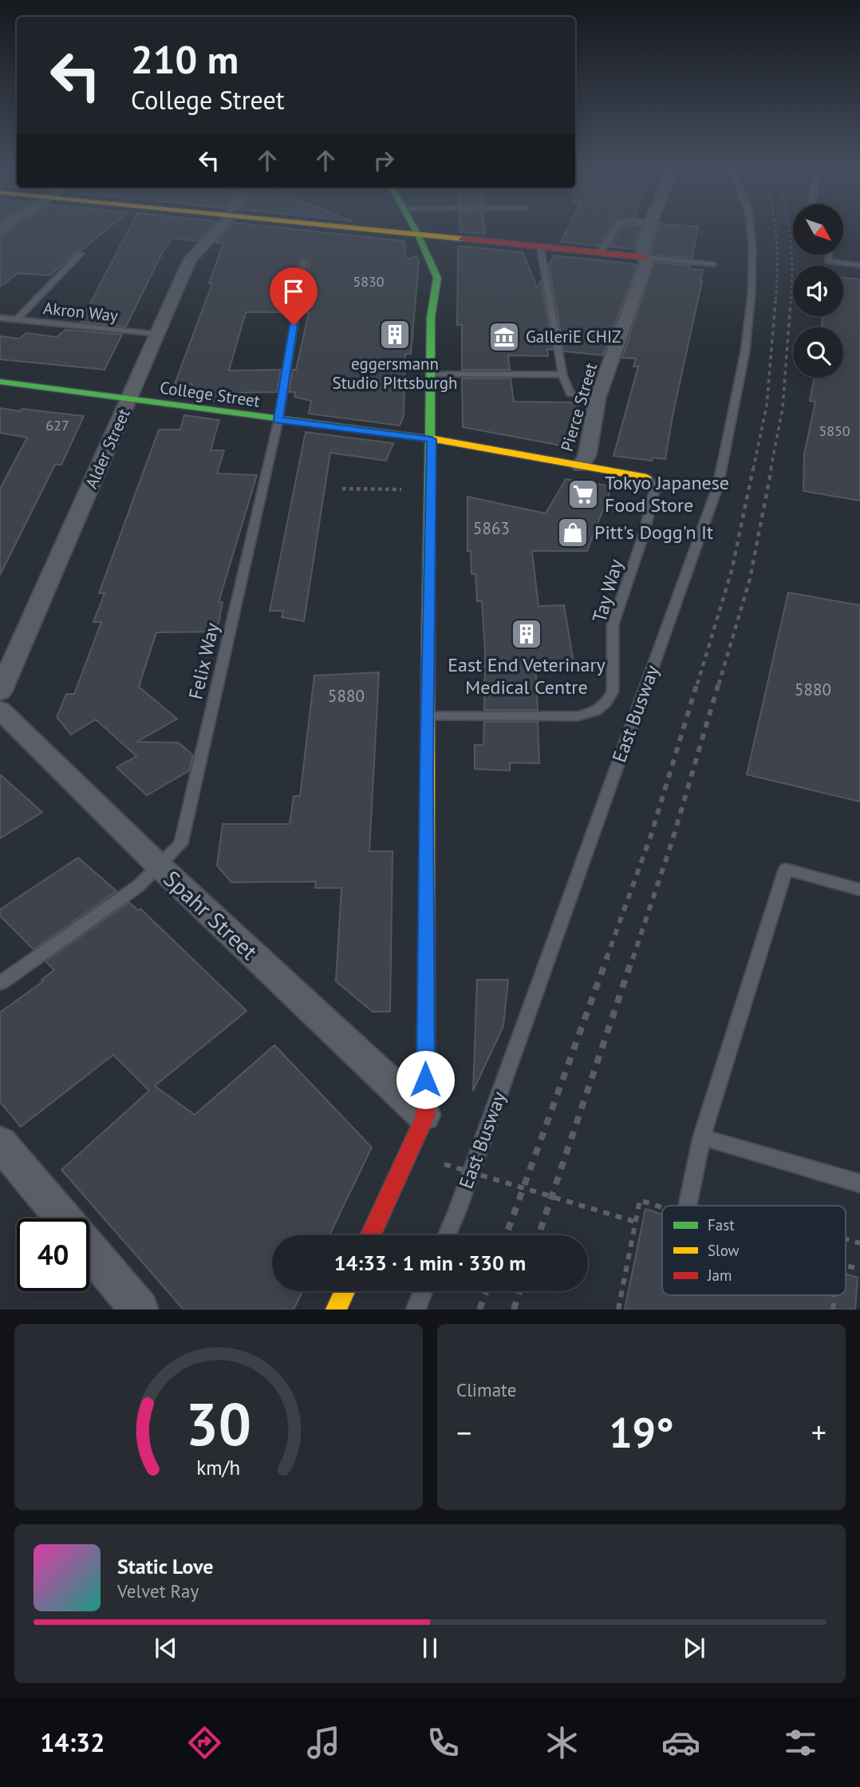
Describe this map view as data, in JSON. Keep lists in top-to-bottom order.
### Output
{
  "streets": {
    "street": [
      "College Street",
      "Pierce Street",
      "Alder Street",
      "Spahr Street"
    ],
    "lane": [
      "Akron Way",
      "Tay Way",
      "Felix Way",
      "East Busway"
    ]
  },
  "crossings": [
    ["Akron Way", "Alder Street"],
    ["College Street", "Pierce Street"],
    ["College Street", "Alder Street"],
    ["College Street", "Tay Way"],
    ["College Street", "Felix Way"],
    ["Felix Way", "Spahr Street"]
  ],
  "places": {
    "building": ["eggersmann Studio PIttsburgh", "East End Veterinary Medical Centre"],
    "museum": ["GalleriE CHIZ"],
    "supermarket": ["Tokyo Japanese Food Store"],
    "shop": ["Pitt's Dogg'n It"]
  },
  "house_numbers": [
    "5830",
    "627",
    "5850",
    "5863",
    "5880",
    "5880"
  ],
  "legend": ["Fast", "Slow", "Jam"],
  "north": "bottom right",
  "page": {
    "turn": ["210 m", "College Street"],
    "limit": "40",
    "trip": "14:33 · 1 min · 330 m",
    "tile": "Climate",
    "heat": ["−", "19°", "+"],
    "song": ["Static Love", "Velvet Ray"],
    "tabs": "14:32",
    "gauge": ["30", "km/h"]
  }
}
